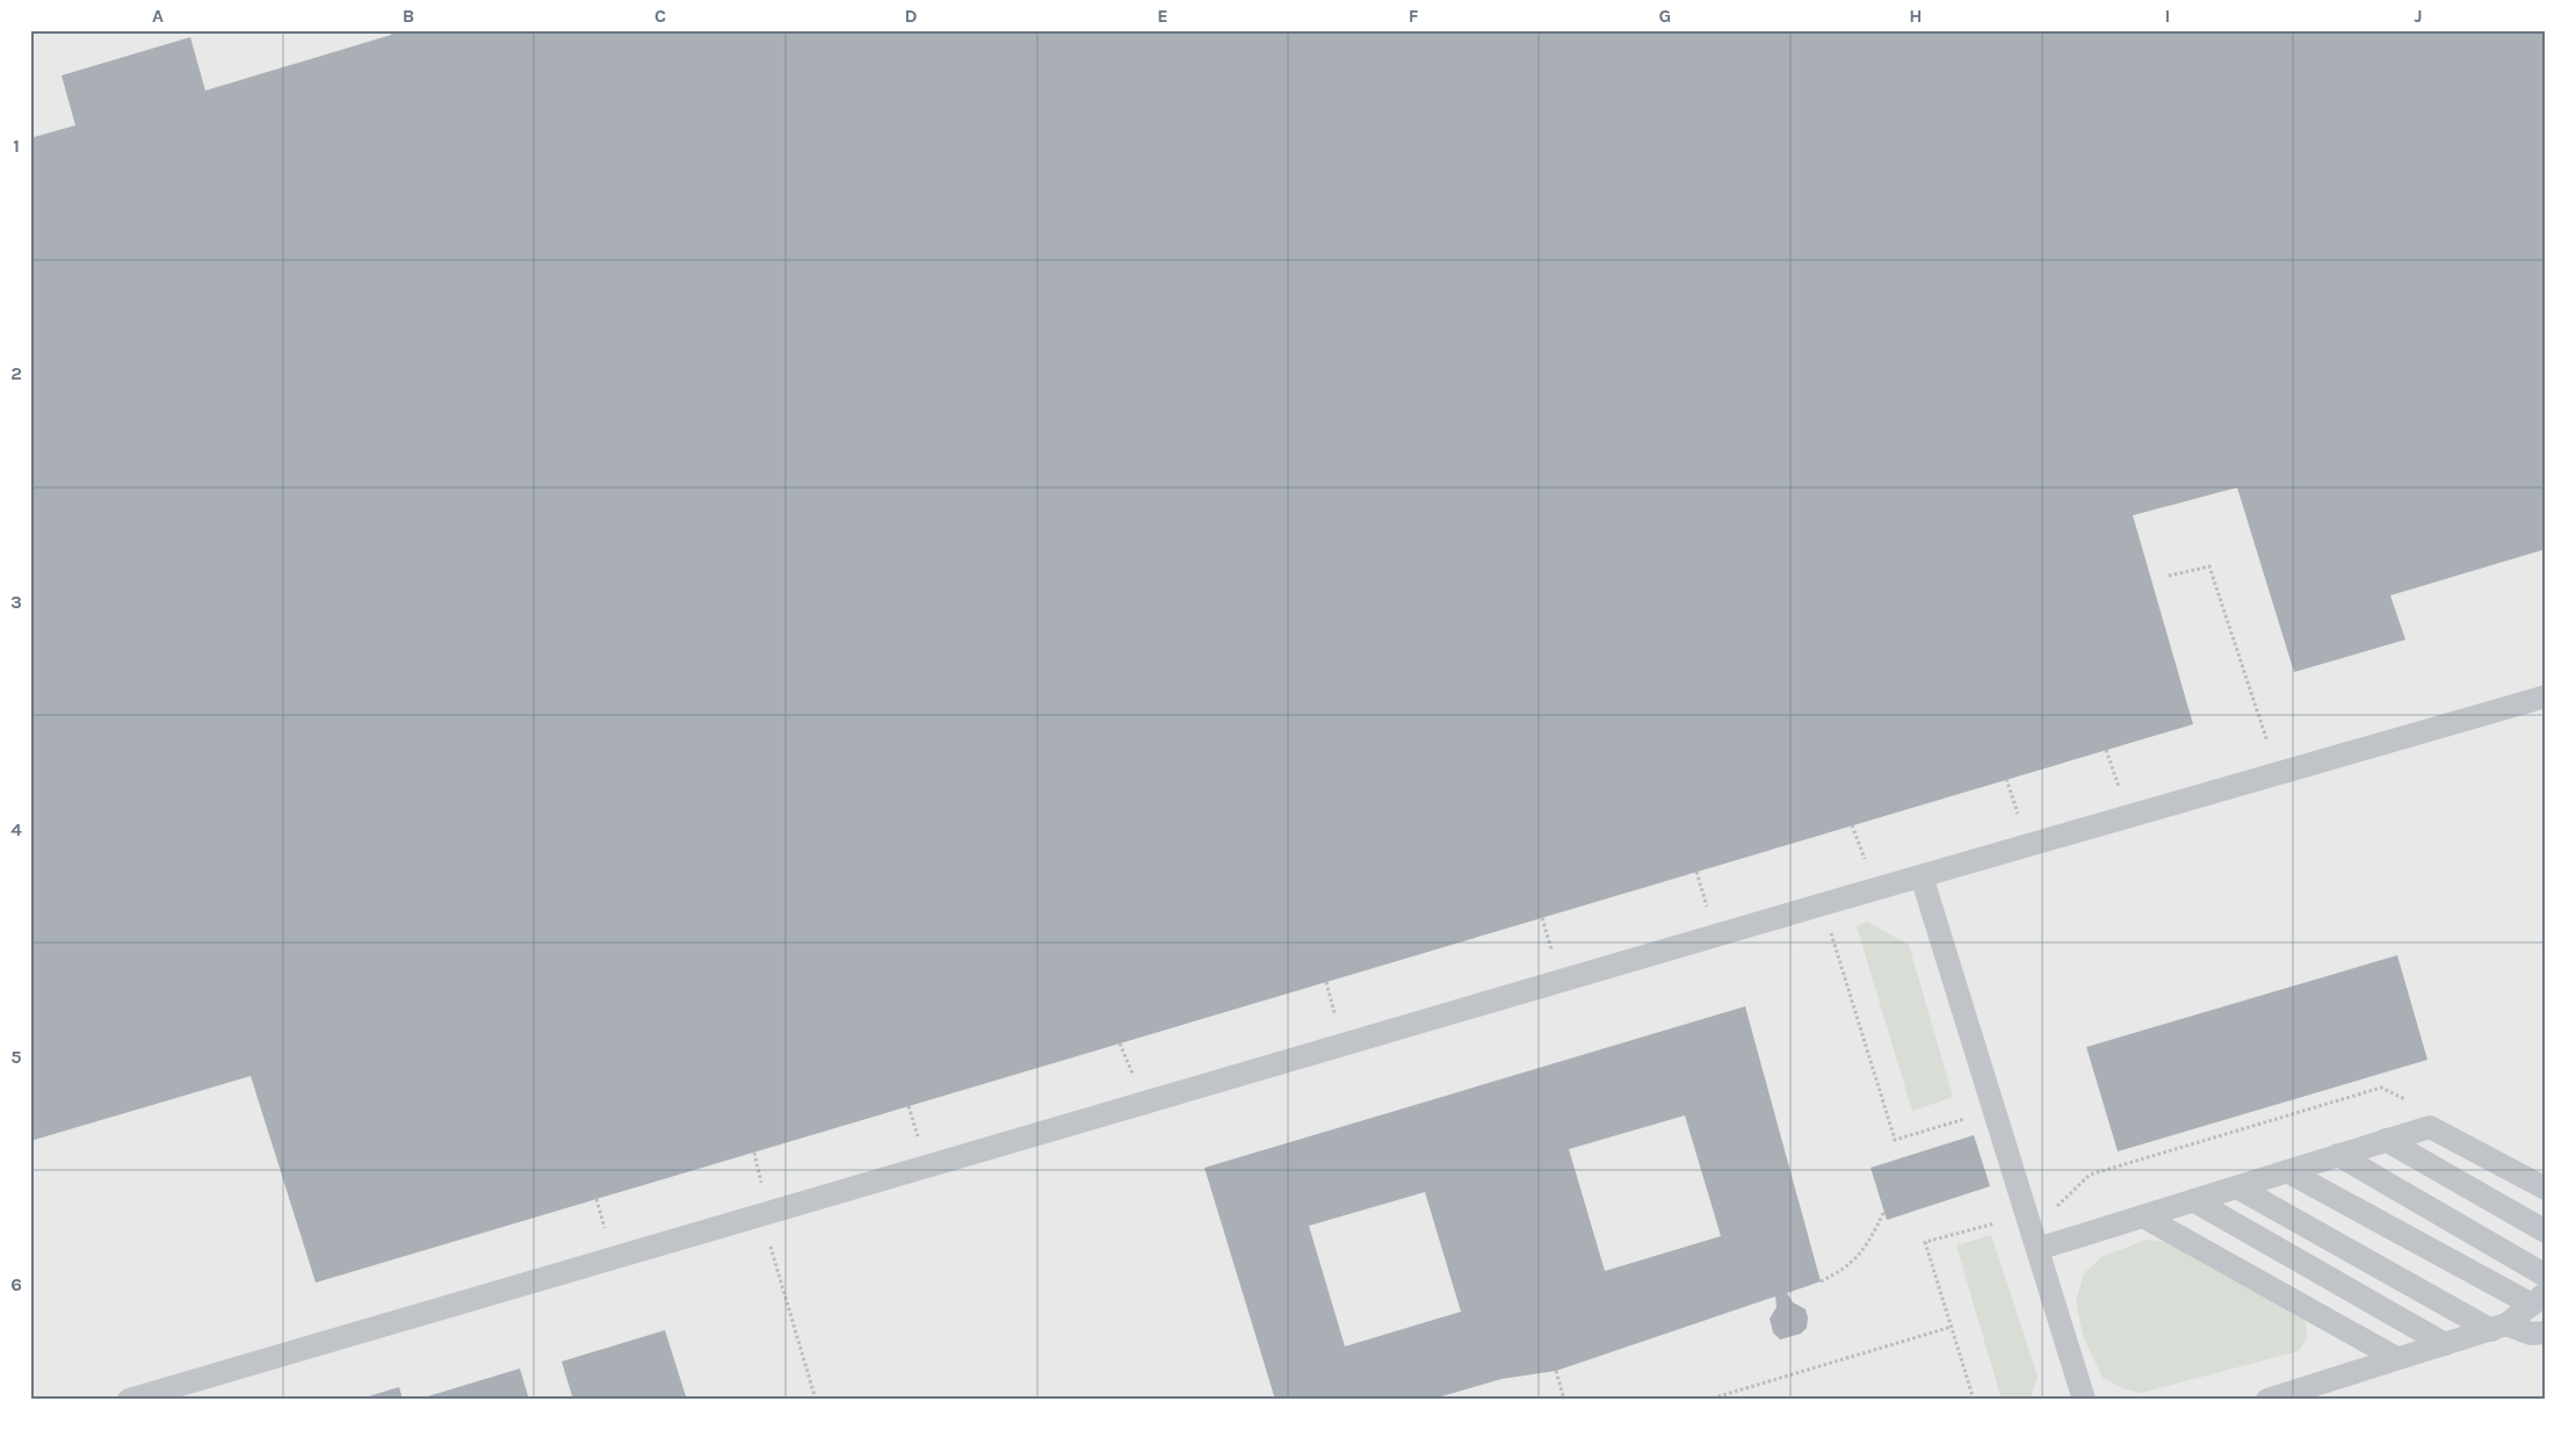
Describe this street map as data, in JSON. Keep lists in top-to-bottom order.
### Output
{
  "grid": {
    "columns": [
      "A",
      "B",
      "C",
      "D",
      "E",
      "F",
      "G",
      "H",
      "I",
      "J"
    ],
    "rows": [
      "1",
      "2",
      "3",
      "4",
      "5",
      "6"
    ]
  }
}
